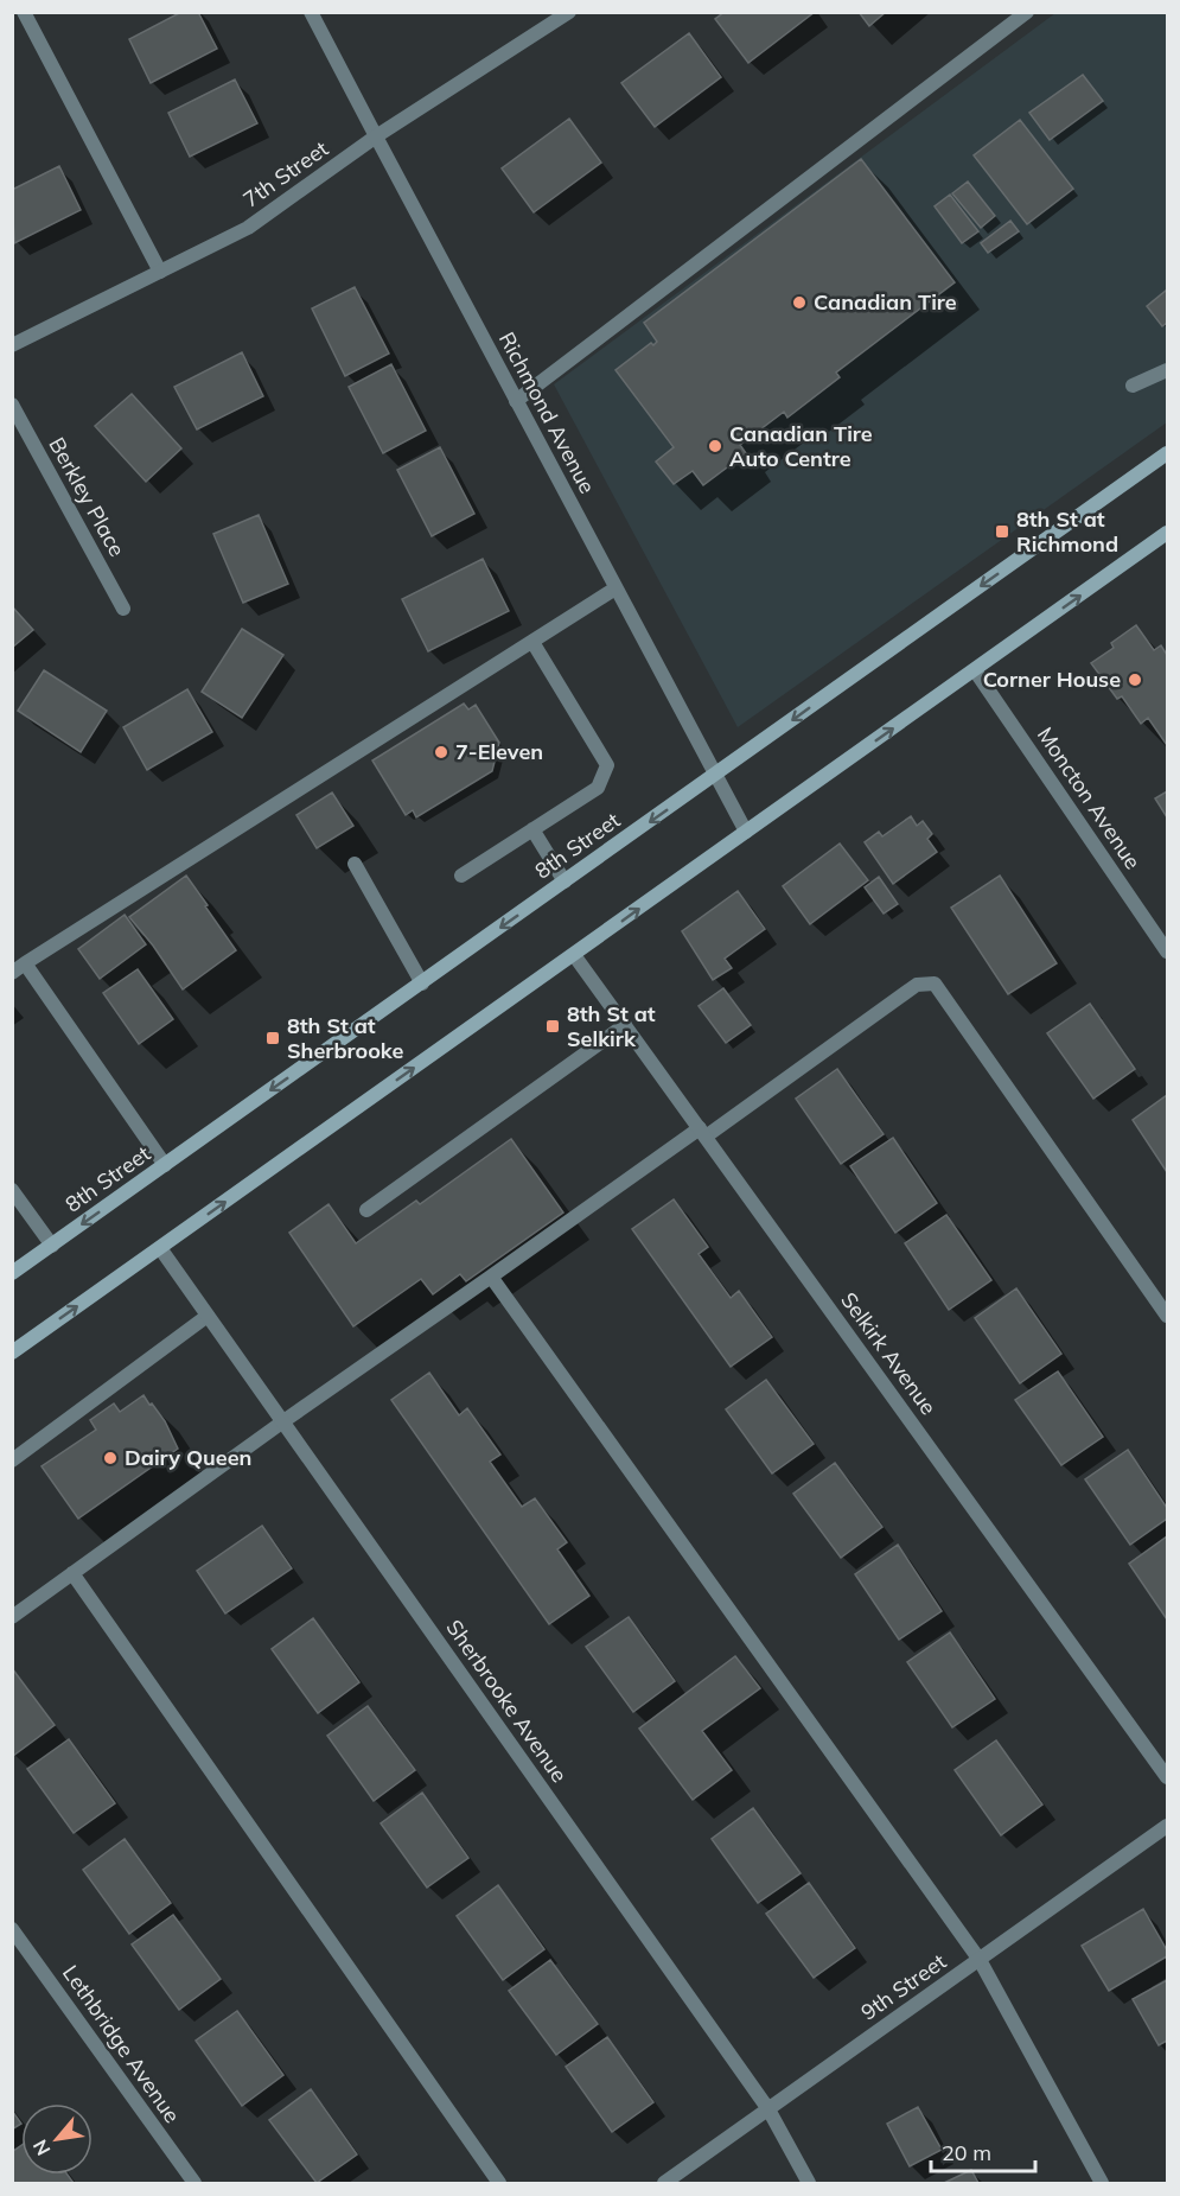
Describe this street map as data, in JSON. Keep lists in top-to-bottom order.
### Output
{
  "streets": {
    "main road": ["8th Street"],
    "street": [
      "7th Street",
      "Richmond Avenue",
      "Berkley Place",
      "Moncton Avenue",
      "Selkirk Avenue",
      "Sherbrooke Avenue",
      "9th Street",
      "Lethbridge Avenue"
    ]
  },
  "crossings": [
    ["7th Street", "Richmond Avenue"],
    ["Richmond Avenue", "8th Street"],
    ["Sherbrooke Avenue", "9th Street"]
  ],
  "places": {
    "other": [
      "Canadian Tire",
      "Canadian Tire Auto Centre",
      "Corner House",
      "7-Eleven",
      "Dairy Queen"
    ],
    "transit": ["8th St at Richmond", "8th St at Selkirk", "8th St at Sherbrooke"]
  },
  "scale_bar": "20 m",
  "north": "bottom left"
}
